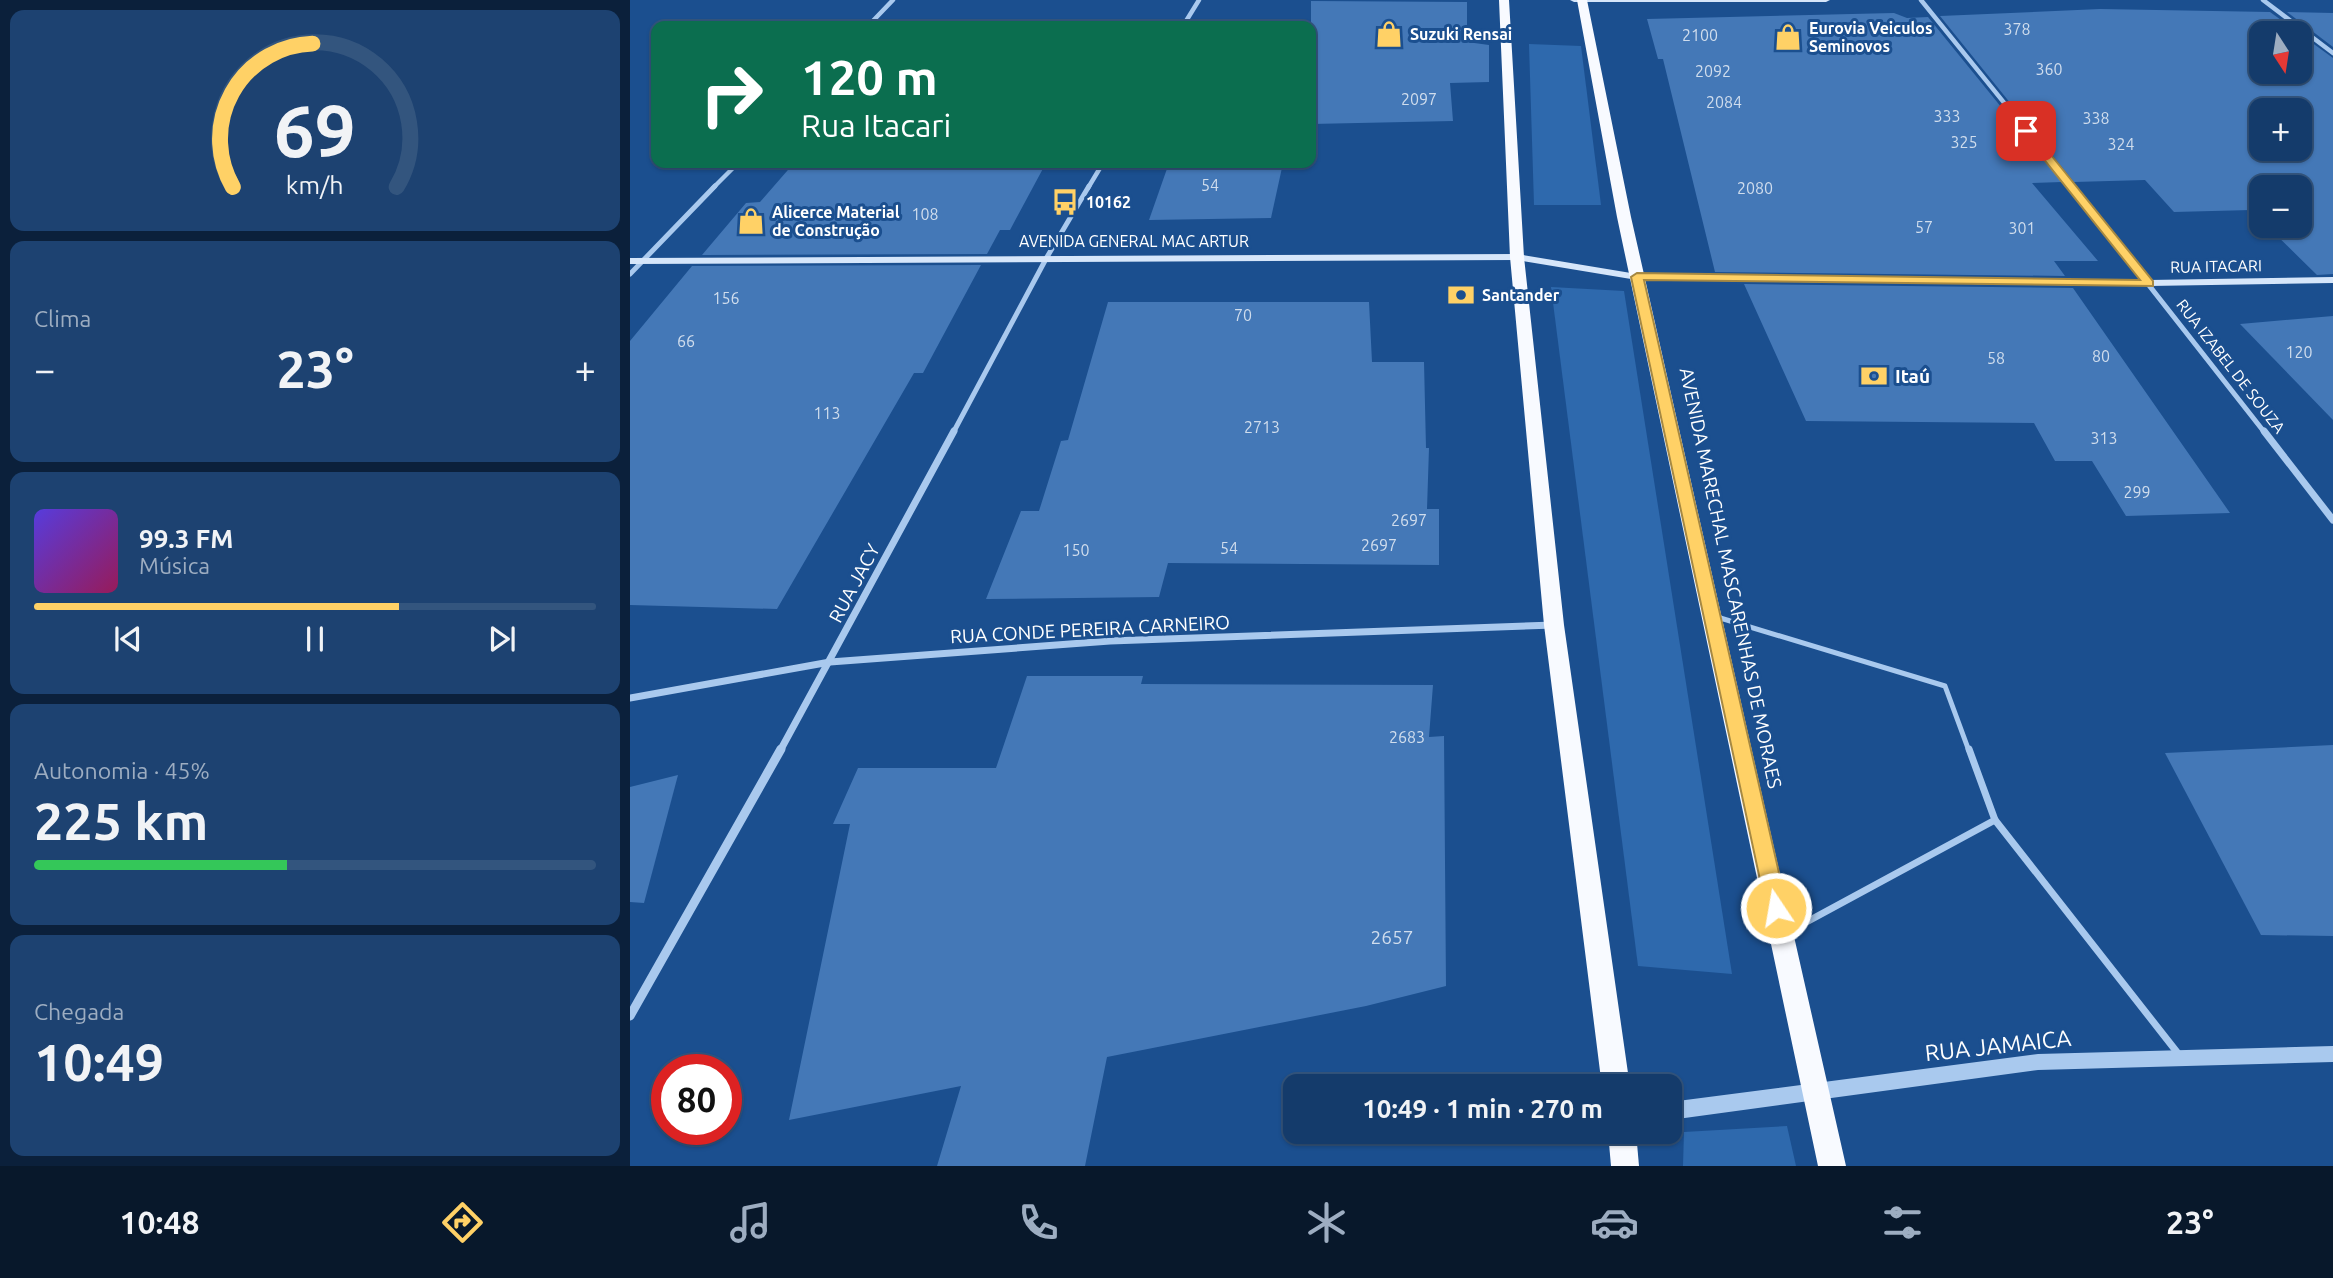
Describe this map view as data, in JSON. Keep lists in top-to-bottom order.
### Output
{
  "streets": {
    "highway": ["AVENIDA MARECHAL MASCARENHAS DE MORAES"],
    "main road": ["AVENIDA GENERAL MAC ARTUR", "RUA ITACARI"],
    "street": [
      "RUA IZABEL DE SOUZA",
      "RUA JACY",
      "RUA CONDE PEREIRA CARNEIRO",
      "RUA JAMAICA"
    ]
  },
  "crossings": [
    ["AVENIDA GENERAL MAC ARTUR", "RUA ITACARI"],
    ["AVENIDA GENERAL MAC ARTUR", "AVENIDA MARECHAL MASCARENHAS DE MORAES"],
    ["AVENIDA GENERAL MAC ARTUR", "RUA JACY"],
    ["RUA ITACARI", "RUA IZABEL DE SOUZA"],
    ["RUA ITACARI", "AVENIDA MARECHAL MASCARENHAS DE MORAES"],
    ["AVENIDA MARECHAL MASCARENHAS DE MORAES", "RUA JAMAICA"],
    ["RUA JACY", "RUA CONDE PEREIRA CARNEIRO"]
  ],
  "places": {
    "shop": ["Suzuki Rensai", "Eurovia Veiculos Seminovos", "Alicerce Material de Construção"],
    "bus stop": ["10162"],
    "bank": ["Santander", "Itaú"]
  },
  "house_numbers": [
    "378",
    "2100",
    "360",
    "2092",
    "2097",
    "2084",
    "333",
    "338",
    "325",
    "324",
    "54",
    "2080",
    "108",
    "57",
    "301",
    "156",
    "70",
    "66",
    "120",
    "80",
    "58",
    "113",
    "2713",
    "313",
    "299",
    "2697",
    "2697",
    "54",
    "150",
    "2683",
    "2657"
  ],
  "north": "bottom",
  "page": {
    "map_buttons": ["+", "−"],
    "turn": ["120 m", "Rua Itacari"],
    "tile": [
      "Clima",
      ["Autonomia · 45%", "225 km"],
      ["Chegada", "10:49"]
    ],
    "heat": ["−", "23°", "+"],
    "song": ["99.3 FM", "Música"],
    "limit": "80",
    "trip": "10:49 · 1 min · 270 m",
    "tabs": ["10:48", "23°"],
    "gauge": ["69", "km/h"]
  }
}
